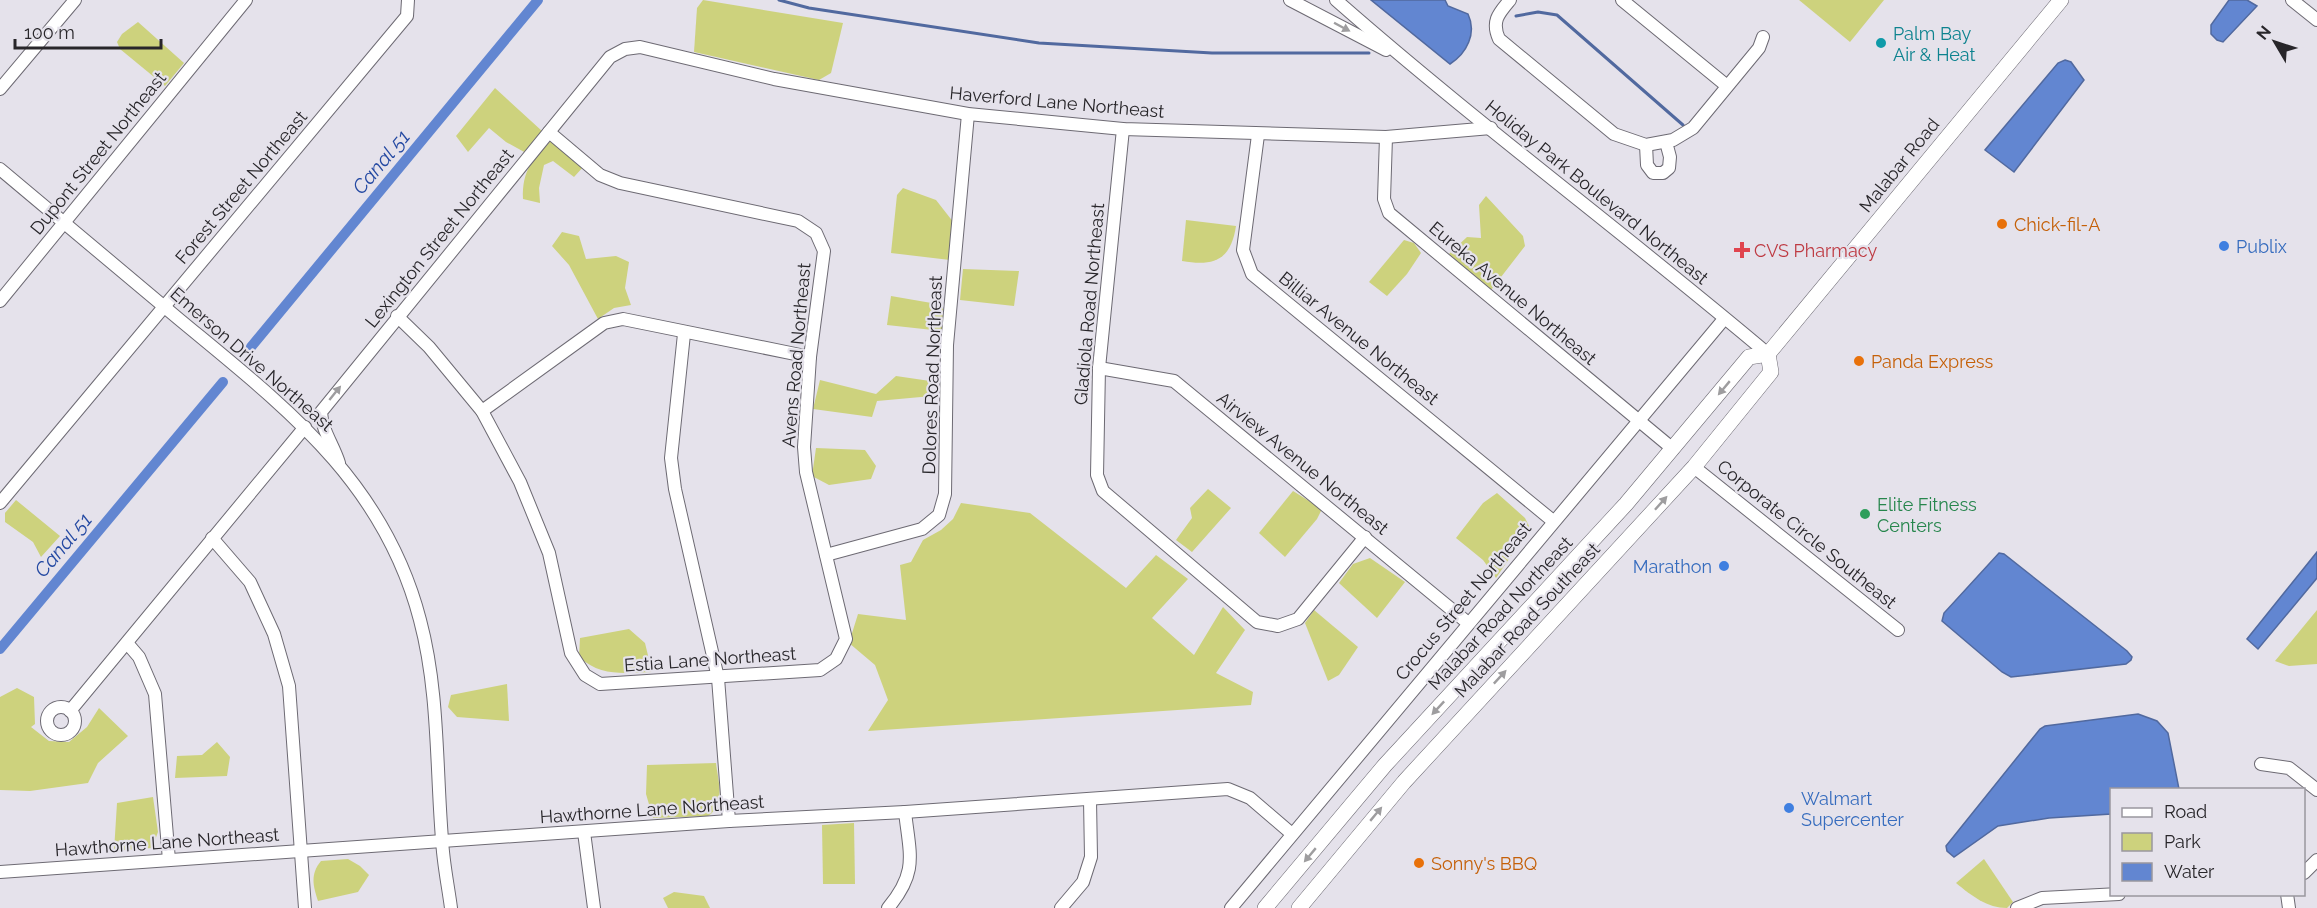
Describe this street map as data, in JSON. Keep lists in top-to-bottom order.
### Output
{
  "streets": {
    "main road": ["Malabar Road", "Malabar Road Northeast", "Malabar Road Southeast"],
    "street": [
      "Haverford Lane Northeast",
      "Dupont Street Northeast",
      "Forest Street Northeast",
      "Holiday Park Boulevard Northeast",
      "Lexington Street Northeast",
      "Eureka Avenue Northeast",
      "Gladiola Road Northeast",
      "Billiar Avenue Northeast",
      "Avens Road Northeast",
      "Emerson Drive Northeast",
      "Dolores Road Northeast",
      "Airview Avenue Northeast",
      "Corporate Circle Southeast",
      "Crocus Street Northeast",
      "Estia Lane Northeast",
      "Hawthorne Lane Northeast"
    ]
  },
  "crossings": [
    ["Haverford Lane Northeast", "Holiday Park Boulevard Northeast"],
    ["Haverford Lane Northeast", "Lexington Street Northeast"],
    ["Haverford Lane Northeast", "Eureka Avenue Northeast"],
    ["Haverford Lane Northeast", "Gladiola Road Northeast"],
    ["Haverford Lane Northeast", "Billiar Avenue Northeast"],
    ["Haverford Lane Northeast", "Dolores Road Northeast"],
    ["Dupont Street Northeast", "Emerson Drive Northeast"],
    ["Malabar Road", "Holiday Park Boulevard Northeast"],
    ["Malabar Road", "Malabar Road Northeast"],
    ["Malabar Road", "Malabar Road Southeast"],
    ["Forest Street Northeast", "Emerson Drive Northeast"],
    ["Holiday Park Boulevard Northeast", "Crocus Street Northeast"],
    ["Holiday Park Boulevard Northeast", "Malabar Road Northeast"],
    ["Holiday Park Boulevard Northeast", "Malabar Road Southeast"],
    ["Lexington Street Northeast", "Avens Road Northeast"],
    ["Lexington Street Northeast", "Emerson Drive Northeast"],
    ["Eureka Avenue Northeast", "Crocus Street Northeast"],
    ["Eureka Avenue Northeast", "Malabar Road Northeast"],
    ["Gladiola Road Northeast", "Airview Avenue Northeast"],
    ["Billiar Avenue Northeast", "Crocus Street Northeast"],
    ["Avens Road Northeast", "Dolores Road Northeast"],
    ["Avens Road Northeast", "Estia Lane Northeast"],
    ["Emerson Drive Northeast", "Hawthorne Lane Northeast"],
    ["Airview Avenue Northeast", "Crocus Street Northeast"],
    ["Corporate Circle Southeast", "Malabar Road Southeast"],
    ["Crocus Street Northeast", "Hawthorne Lane Northeast"],
    ["Malabar Road Northeast", "Malabar Road Southeast"]
  ],
  "one_way": ["Malabar Road Northeast", "Malabar Road Southeast"],
  "water": ["Canal 51"],
  "places": {
    "other": [
      "Palm Bay Air & Heat",
      "Chick-fil-A",
      "Publix",
      "Panda Express",
      "Elite Fitness Centers",
      "Marathon",
      "Walmart Supercenter",
      "Sonny's BBQ"
    ],
    "health": ["CVS Pharmacy"]
  },
  "legend": ["Road", "Park", "Water"],
  "scale_bar": "100 m",
  "north": "top left"
}
